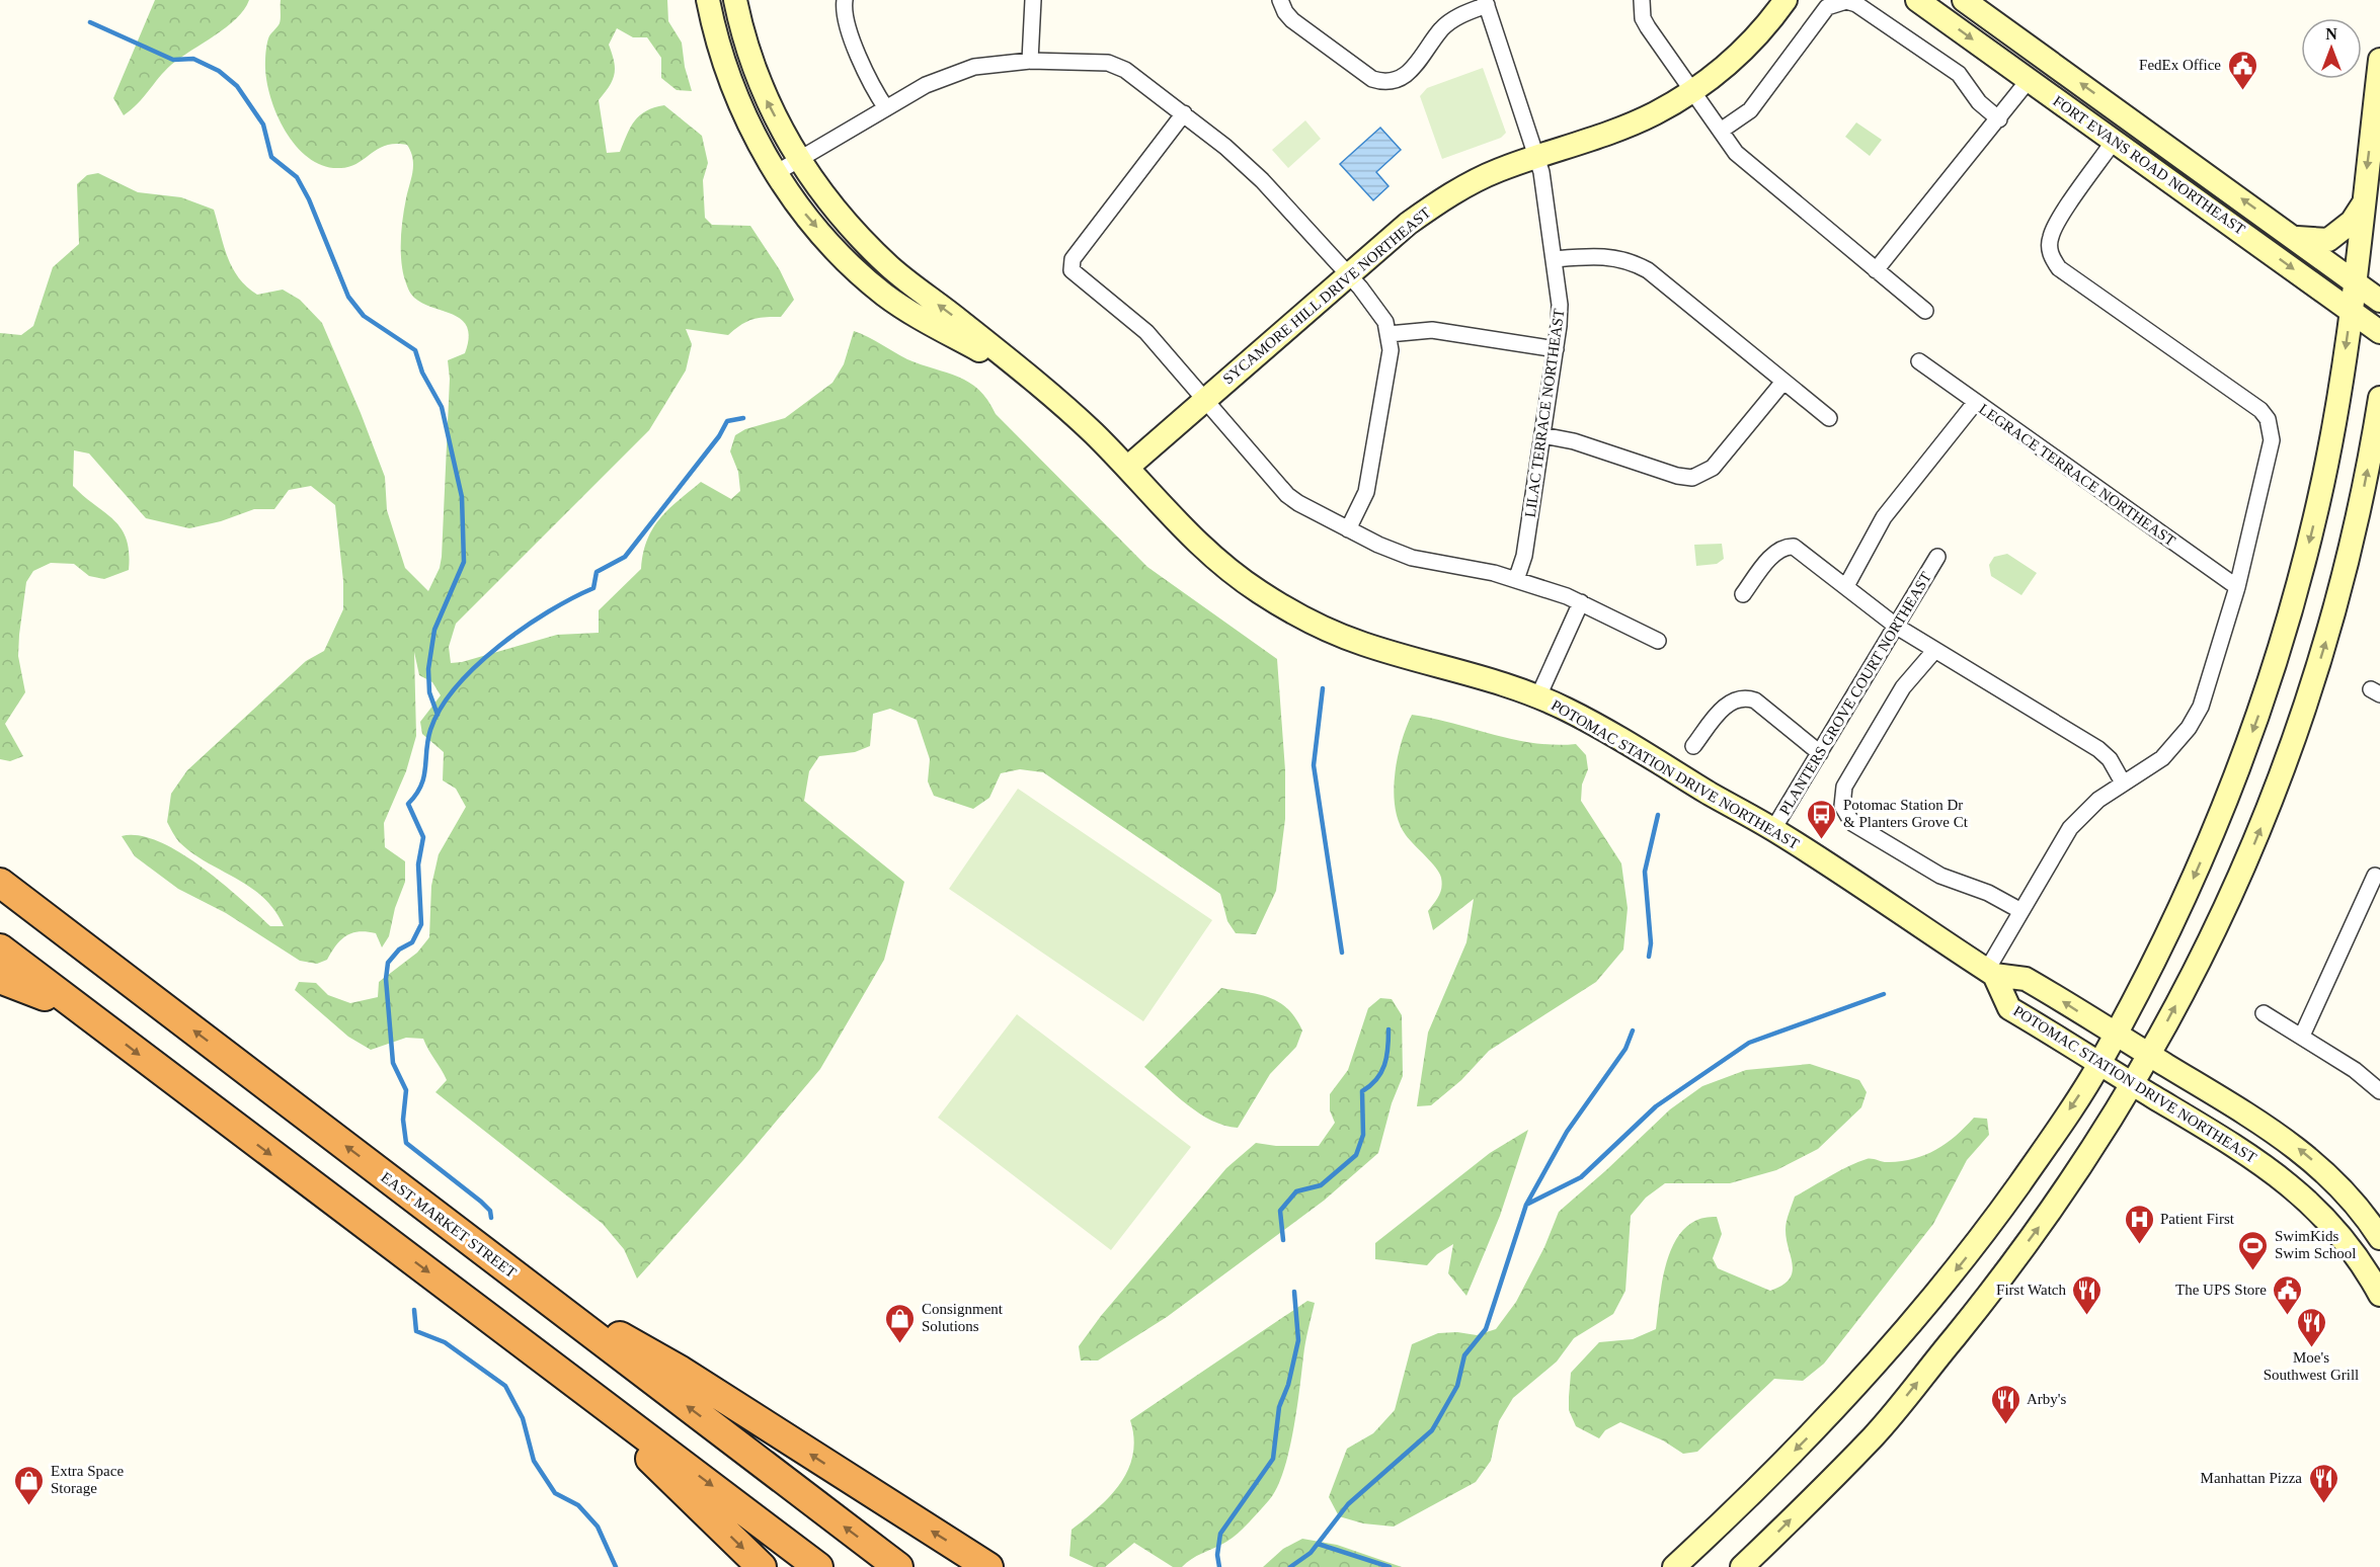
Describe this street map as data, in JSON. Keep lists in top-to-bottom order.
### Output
{
  "streets": {
    "highway": ["EAST MARKET STREET"],
    "main road": ["FORT EVANS ROAD NORTHEAST", "SYCAMORE HILL DRIVE NORTHEAST", "POTOMAC STATION DRIVE NORTHEAST"],
    "street": ["LILAC TERRACE NORTHEAST", "LEGRACE TERRACE NORTHEAST", "PLANTERS GROVE COURT NORTHEAST"]
  },
  "crossings": [
    ["SYCAMORE HILL DRIVE NORTHEAST", "LILAC TERRACE NORTHEAST"],
    ["SYCAMORE HILL DRIVE NORTHEAST", "POTOMAC STATION DRIVE NORTHEAST"],
    ["PLANTERS GROVE COURT NORTHEAST", "POTOMAC STATION DRIVE NORTHEAST"]
  ],
  "places": {
    "public building": ["FedEx Office", "The UPS Store"],
    "bus stop": ["Potomac Station Dr & Planters Grove Ct"],
    "hospital": ["Patient First"],
    "sports": ["SwimKids Swim School"],
    "restaurant": [
      "First Watch",
      "Moe's Southwest Grill",
      "Arby's",
      "Manhattan Pizza"
    ],
    "shop": ["Consignment Solutions", "Extra Space Storage"]
  },
  "north": "top"
}
